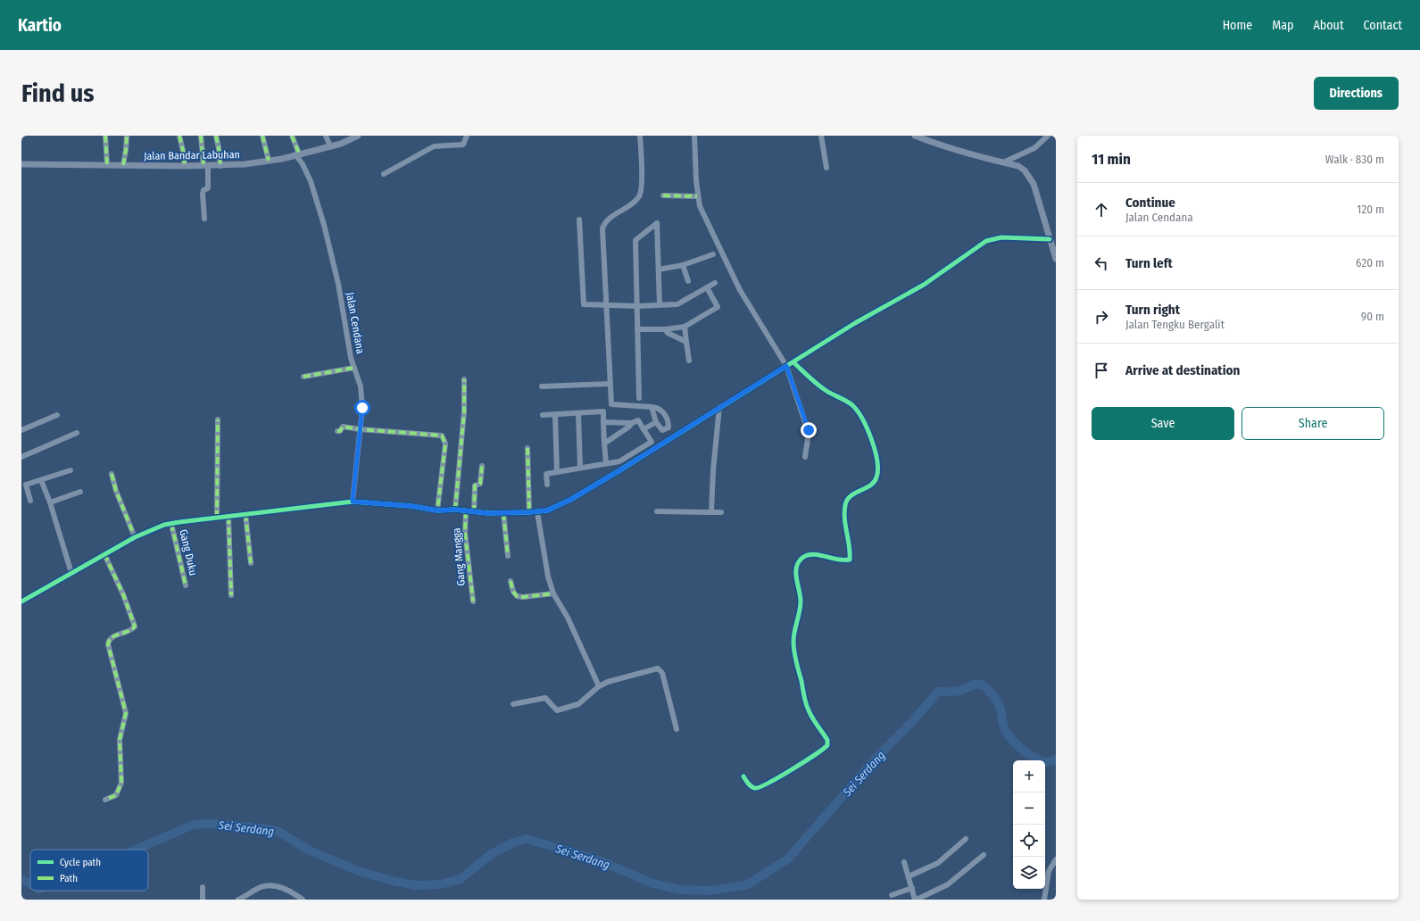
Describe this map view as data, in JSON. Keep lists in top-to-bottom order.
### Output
{
  "streets": {
    "main road": ["Jalan Bandar Labuhan"],
    "street": ["Jalan Cendana", "Gang Duku", "Gang Mangga"]
  },
  "crossings": [
    ["Jalan Bandar Labuhan", "Jalan Cendana"]
  ],
  "water": ["Sei Serdang"],
  "legend": ["Cycle path", "Path"],
  "page": {
    "header": "Kartio",
    "nav": [
      "Home",
      "Map",
      "About",
      "Contact"
    ],
    "buttons": [
      "Directions",
      ["Save", "Share"]
    ],
    "title": "Find us",
    "heading": ["11 min", "Walk · 830 m"],
    "list": [
      ["Continue", "Jalan Cendana", "120 m"],
      ["Turn left", "620 m"],
      ["Turn right", "Jalan Tengku Bergalit", "90 m"],
      "Arrive at destination"
    ],
    "map_buttons": ["+", "−"]
  }
}
